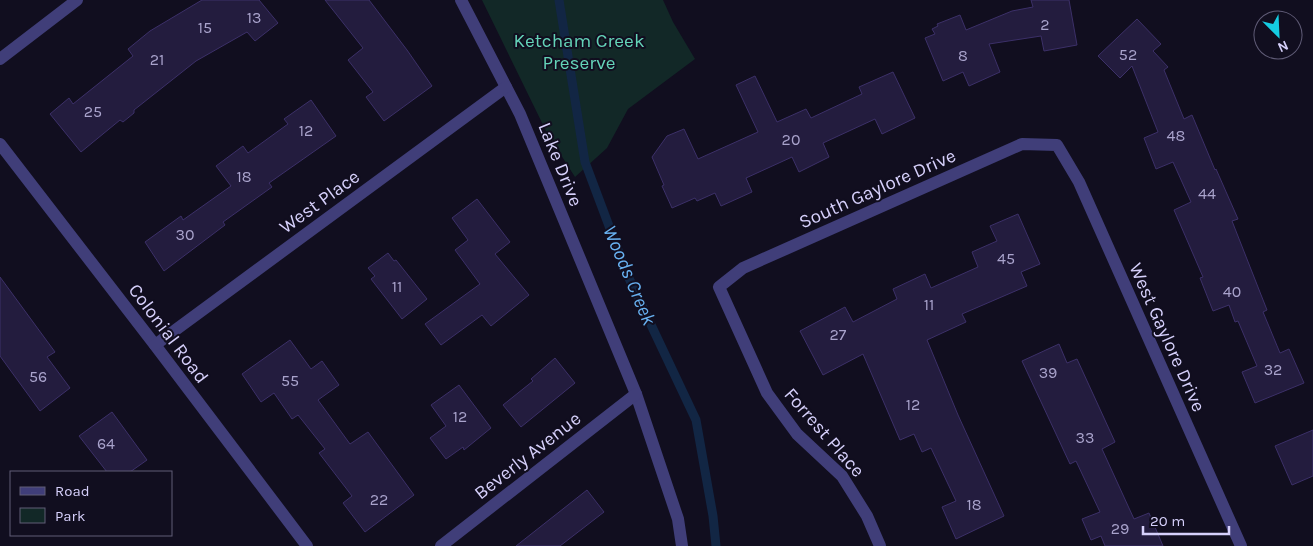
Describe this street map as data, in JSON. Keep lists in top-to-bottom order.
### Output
{
  "streets": {
    "street": [
      "Lake Drive",
      "South Gaylore Drive",
      "West Place",
      "Colonial Road",
      "West Gaylore Drive",
      "Forrest Place",
      "Beverly Avenue"
    ]
  },
  "crossings": [
    ["Lake Drive", "West Place"],
    ["Lake Drive", "Beverly Avenue"],
    ["South Gaylore Drive", "West Gaylore Drive"],
    ["South Gaylore Drive", "Forrest Place"],
    ["West Place", "Colonial Road"]
  ],
  "water": ["Woods Creek"],
  "parks": ["Ketcham Creek Preserve"],
  "house_numbers": [
    "13",
    "2",
    "15",
    "52",
    "8",
    "21",
    "25",
    "12",
    "48",
    "20",
    "18",
    "44",
    "30",
    "45",
    "11",
    "40",
    "11",
    "27",
    "32",
    "39",
    "56",
    "55",
    "12",
    "12",
    "33",
    "64",
    "22",
    "18",
    "29"
  ],
  "legend": ["Road", "Park"],
  "scale_bar": "20 m",
  "north": "bottom right"
}
